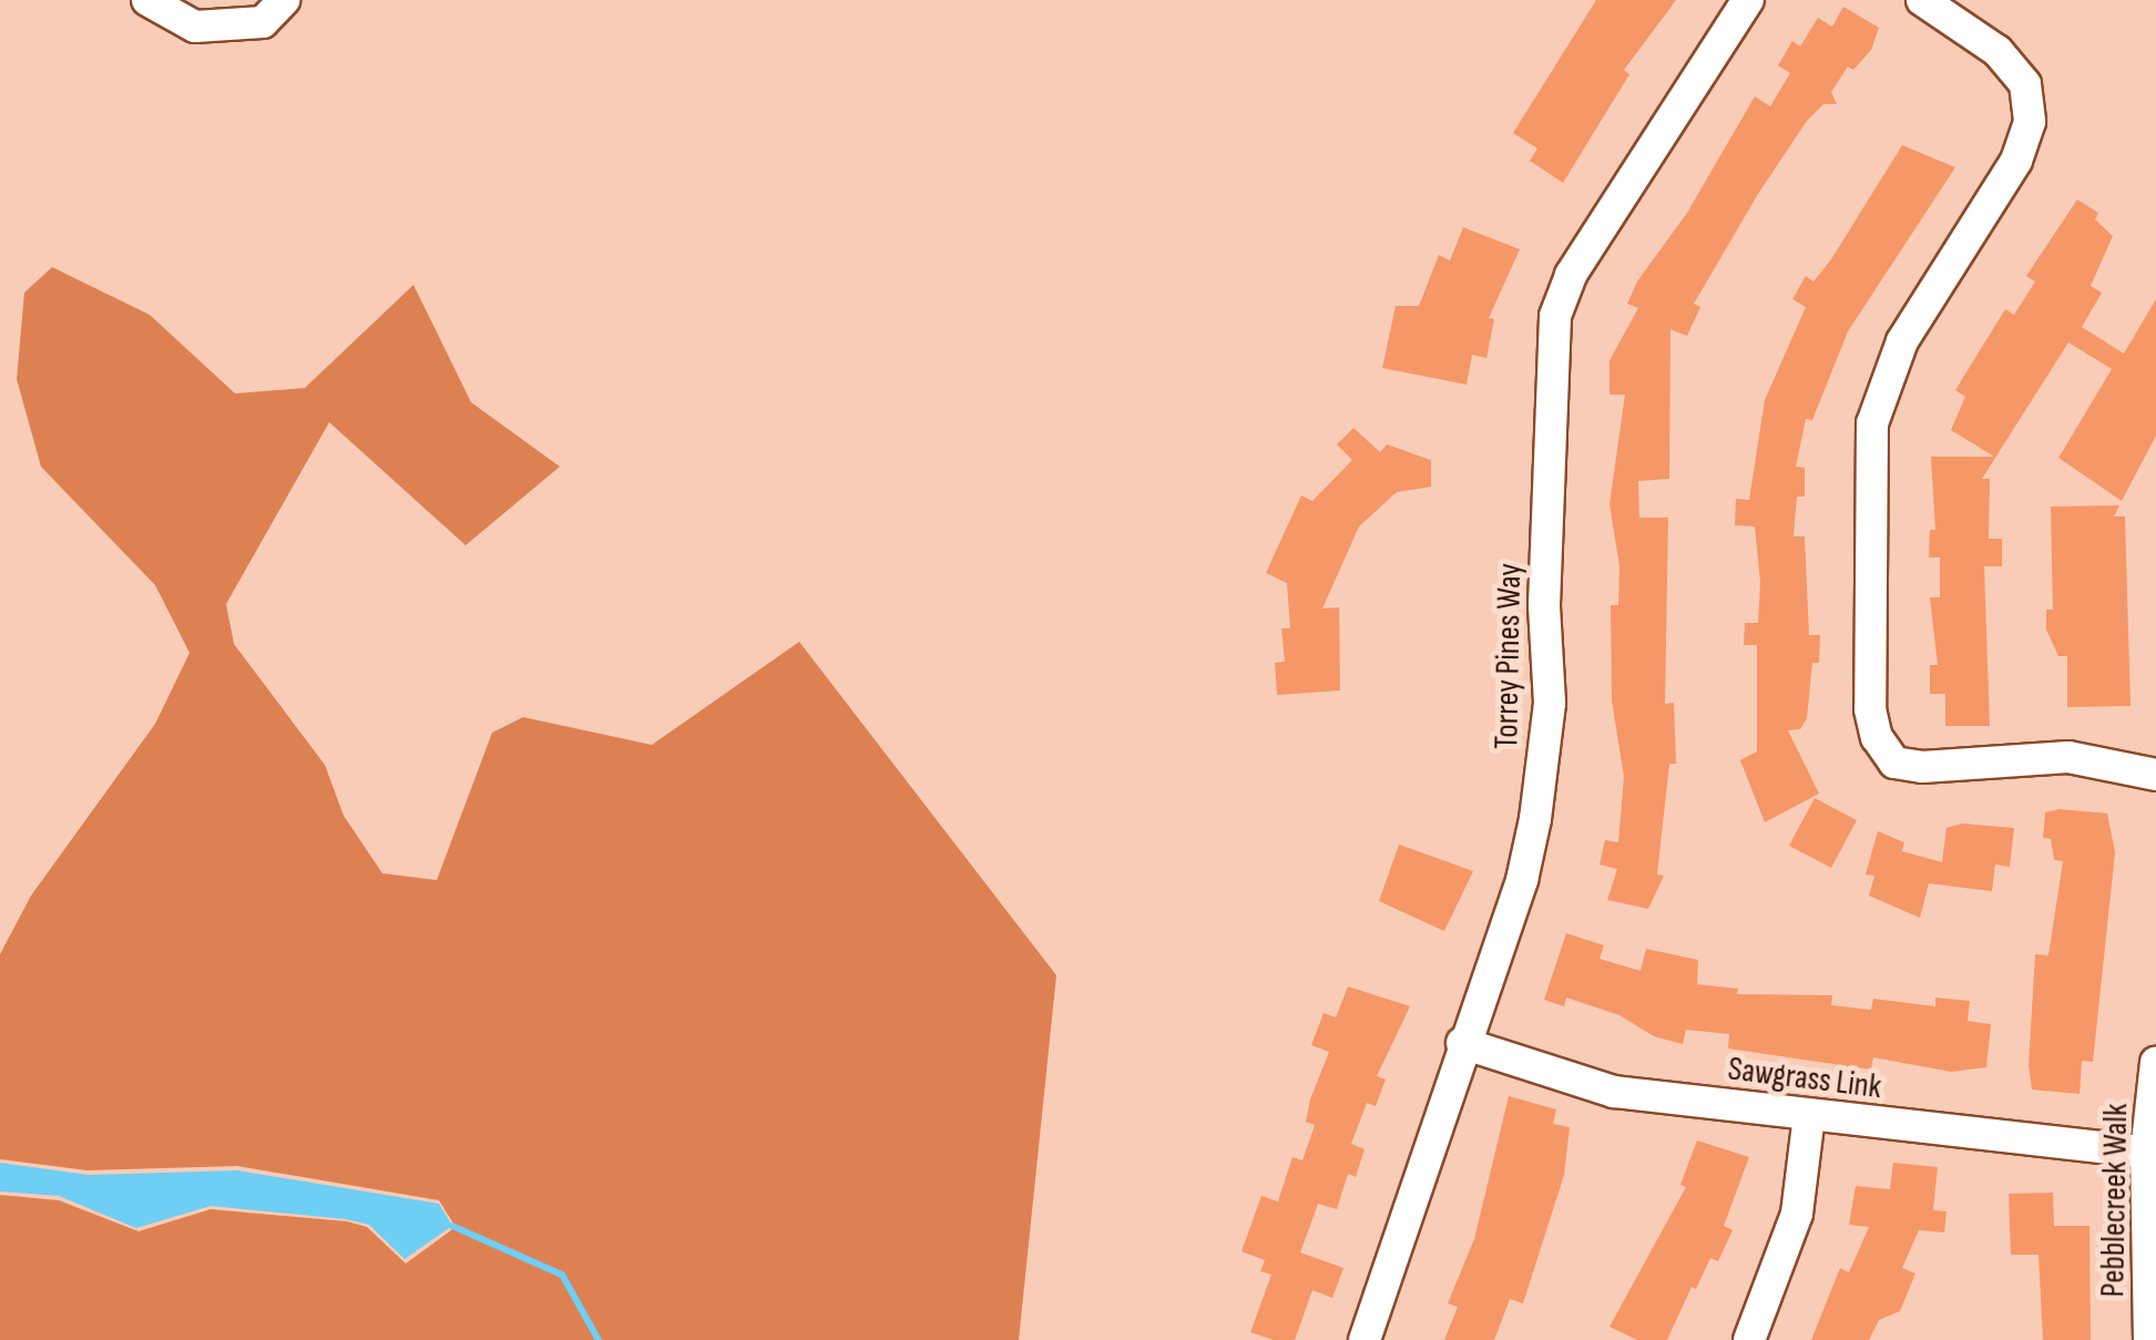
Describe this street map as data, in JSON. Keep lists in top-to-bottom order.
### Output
{
  "streets": {
    "street": ["Torrey Pines Way", "Sawgrass Link", "Pebblecreek Walk"]
  },
  "crossings": [
    ["Torrey Pines Way", "Sawgrass Link"],
    ["Sawgrass Link", "Pebblecreek Walk"]
  ]
}
